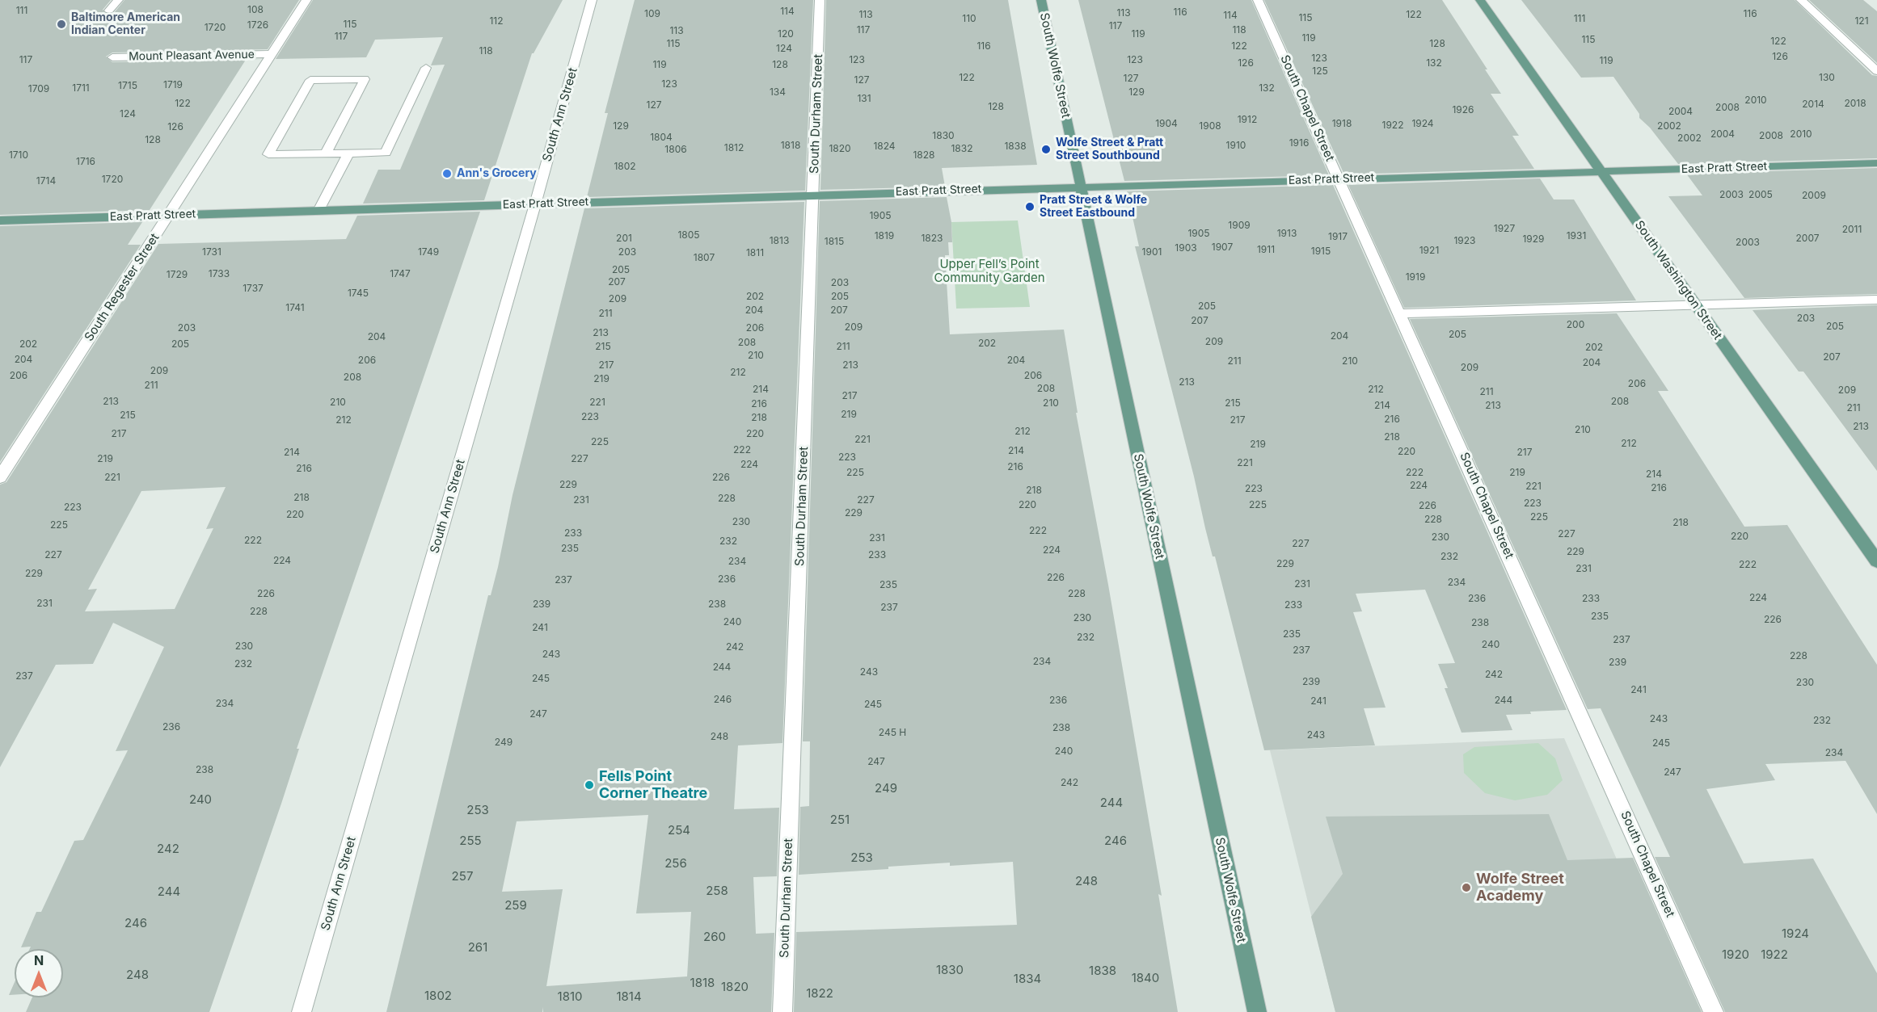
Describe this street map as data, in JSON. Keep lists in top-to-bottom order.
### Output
{
  "streets": {
    "main road": ["South Wolfe Street", "East Pratt Street", "South Washington Street"],
    "street": [
      "Mount Pleasant Avenue",
      "South Chapel Street",
      "South Durham Street",
      "South Ann Street",
      "South Regester Street"
    ]
  },
  "crossings": [
    ["Mount Pleasant Avenue", "South Regester Street"],
    ["South Wolfe Street", "East Pratt Street"],
    ["South Chapel Street", "East Pratt Street"],
    ["South Durham Street", "East Pratt Street"],
    ["South Ann Street", "East Pratt Street"],
    ["East Pratt Street", "South Washington Street"],
    ["East Pratt Street", "South Regester Street"]
  ],
  "parks": ["Upper Fell’s Point Community Garden"],
  "places": [
    "Baltimore American Indian Center",
    "Wolfe Street & Pratt Street Southbound",
    "Ann's Grocery",
    "Pratt Street & Wolfe Street Eastbound",
    "Fells Point Corner Theatre",
    "Wolfe Street Academy"
  ],
  "house_numbers": [
    "108",
    "111",
    "114",
    "116",
    "113",
    "109",
    "116",
    "113",
    "122",
    "114",
    "115",
    "110",
    "111",
    "112",
    "121",
    "115",
    "1726",
    "117",
    "1720",
    "117",
    "118",
    "113",
    "120",
    "119",
    "117",
    "119",
    "115",
    "122",
    "115",
    "128",
    "116",
    "122",
    "124",
    "118",
    "126",
    "123",
    "117",
    "123",
    "123",
    "119",
    "126",
    "132",
    "119",
    "128",
    "125",
    "122",
    "130",
    "127",
    "127",
    "123",
    "1719",
    "1715",
    "1711",
    "132",
    "1709",
    "134",
    "129",
    "131",
    "2010",
    "122",
    "2018",
    "2014",
    "127",
    "128",
    "2008",
    "1926",
    "2004",
    "124",
    "1912",
    "1904",
    "1918",
    "1924",
    "1922",
    "129",
    "1908",
    "2002",
    "126",
    "2004",
    "2010",
    "1830",
    "2008",
    "1804",
    "2002",
    "128",
    "1916",
    "1818",
    "1910",
    "1824",
    "1838",
    "1812",
    "1820",
    "1832",
    "1806",
    "1710",
    "1828",
    "1716",
    "1802",
    "1720",
    "1714",
    "2003",
    "2005",
    "2009",
    "1905",
    "1909",
    "1927",
    "2011",
    "1905",
    "1913",
    "1805",
    "1819",
    "1931",
    "1917",
    "201",
    "1823",
    "2007",
    "1929",
    "1813",
    "1923",
    "1815",
    "2003",
    "1907",
    "1903",
    "1911",
    "1921",
    "1915",
    "1731",
    "1749",
    "203",
    "1901",
    "1811",
    "1807",
    "205",
    "1733",
    "1747",
    "1729",
    "1919",
    "207",
    "203",
    "1737",
    "1745",
    "202",
    "205",
    "209",
    "205",
    "1741",
    "204",
    "207",
    "211",
    "203",
    "207",
    "200",
    "205",
    "209",
    "203",
    "206",
    "213",
    "205",
    "204",
    "204",
    "209",
    "208",
    "202",
    "202",
    "205",
    "215",
    "211",
    "202",
    "210",
    "207",
    "204",
    "206",
    "204",
    "211",
    "210",
    "204",
    "217",
    "213",
    "209",
    "209",
    "212",
    "206",
    "206",
    "208",
    "219",
    "213",
    "206",
    "211",
    "208",
    "214",
    "212",
    "209",
    "211",
    "217",
    "213",
    "208",
    "210",
    "221",
    "210",
    "215",
    "216",
    "214",
    "213",
    "211",
    "219",
    "215",
    "223",
    "218",
    "216",
    "212",
    "217",
    "213",
    "210",
    "212",
    "217",
    "220",
    "218",
    "221",
    "225",
    "212",
    "219",
    "222",
    "214",
    "220",
    "214",
    "217",
    "223",
    "219",
    "227",
    "221",
    "224",
    "216",
    "216",
    "225",
    "222",
    "219",
    "214",
    "221",
    "226",
    "229",
    "224",
    "221",
    "216",
    "223",
    "218",
    "218",
    "228",
    "231",
    "227",
    "223",
    "220",
    "225",
    "226",
    "223",
    "229",
    "220",
    "225",
    "228",
    "230",
    "218",
    "225",
    "222",
    "233",
    "227",
    "220",
    "230",
    "231",
    "222",
    "232",
    "227",
    "235",
    "224",
    "229",
    "227",
    "233",
    "232",
    "224",
    "234",
    "229",
    "222",
    "231",
    "229",
    "226",
    "236",
    "237",
    "234",
    "231",
    "235",
    "226",
    "228",
    "224",
    "236",
    "233",
    "231",
    "239",
    "238",
    "233",
    "237",
    "228",
    "235",
    "230",
    "226",
    "240",
    "238",
    "241",
    "235",
    "232",
    "237",
    "240",
    "230",
    "242",
    "237",
    "243",
    "228",
    "234",
    "239",
    "232",
    "244",
    "243",
    "242",
    "237",
    "245",
    "239",
    "230",
    "241",
    "246",
    "236",
    "244",
    "241",
    "234",
    "245",
    "247",
    "243",
    "232",
    "236",
    "238",
    "245 H",
    "243",
    "248",
    "249",
    "245",
    "240",
    "234",
    "247",
    "238",
    "247",
    "242",
    "249",
    "240",
    "244",
    "253",
    "251",
    "254",
    "255",
    "246",
    "242",
    "253",
    "256",
    "257",
    "248",
    "258",
    "244",
    "259",
    "246",
    "1924",
    "260",
    "261",
    "1920",
    "1922",
    "1830",
    "1838",
    "248",
    "1840",
    "1834",
    "1818",
    "1820",
    "1822",
    "1802",
    "1810",
    "1814"
  ],
  "north": "top"
}
